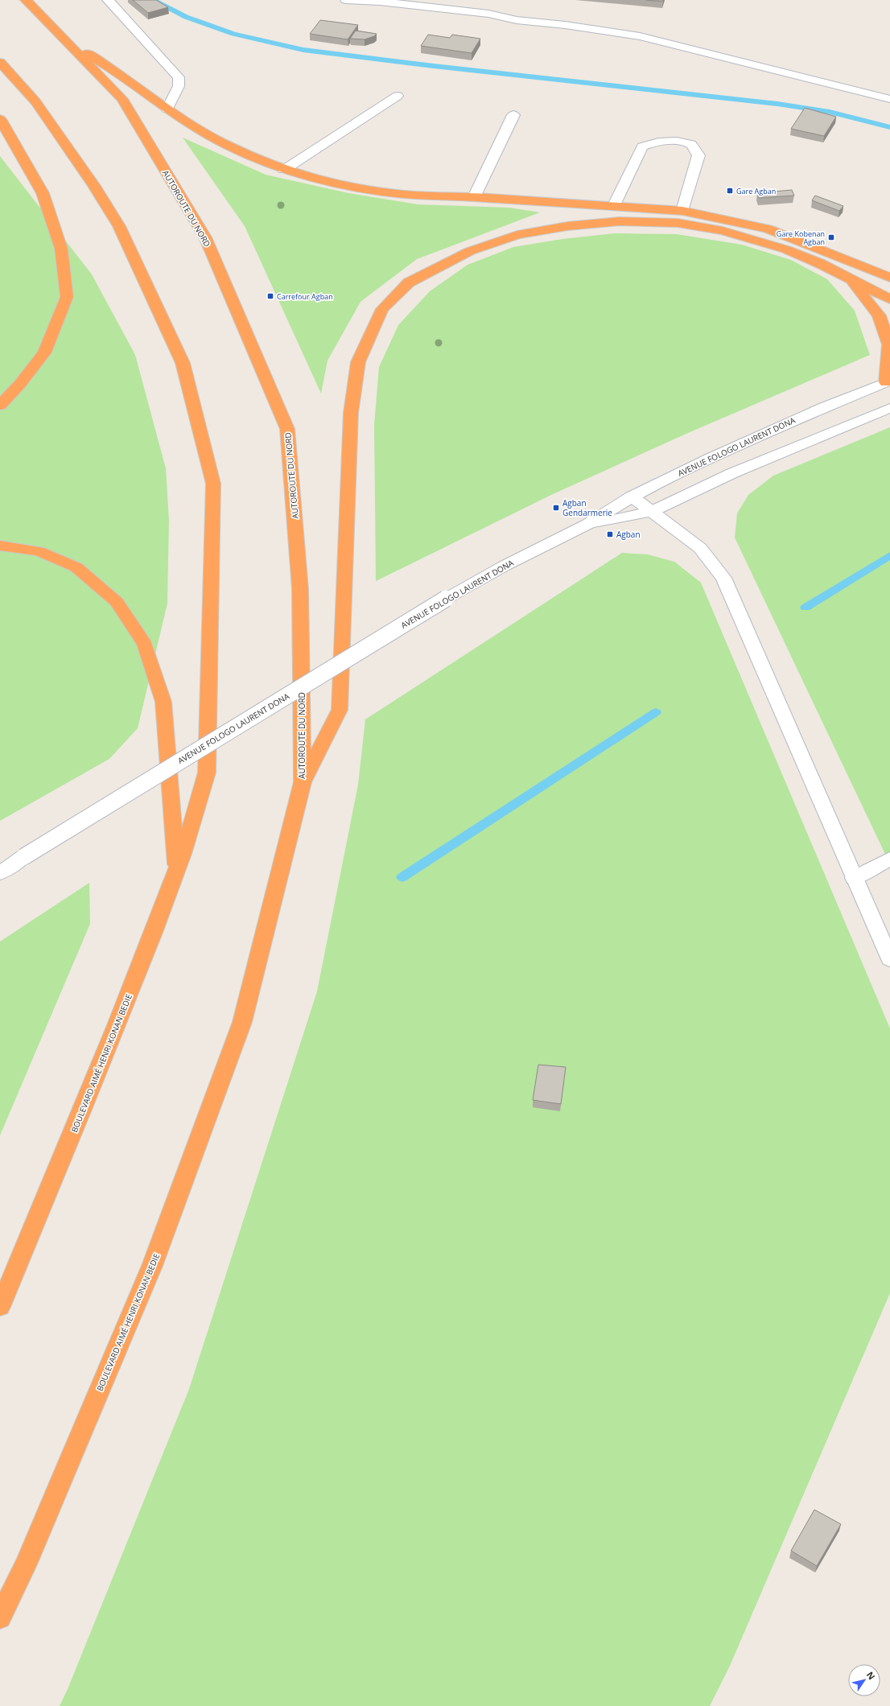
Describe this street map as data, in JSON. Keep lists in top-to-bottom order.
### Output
{
  "streets": {
    "highway": ["AUTOROUTE DU NORD", "BOULEVARD AIMÉ HENRI KONAN BEDIE"],
    "main road": ["AVENUE FOLOGO LAURENT DONA"]
  },
  "crossings": [
    ["AUTOROUTE DU NORD", "BOULEVARD AIMÉ HENRI KONAN BEDIE"]
  ],
  "places": {
    "transit": [
      "Gare Agban",
      "Gare Kobenan Agban",
      "Carrefour Agban",
      "Agban Gendarmerie",
      "Agban"
    ]
  },
  "north": "top right"
}
